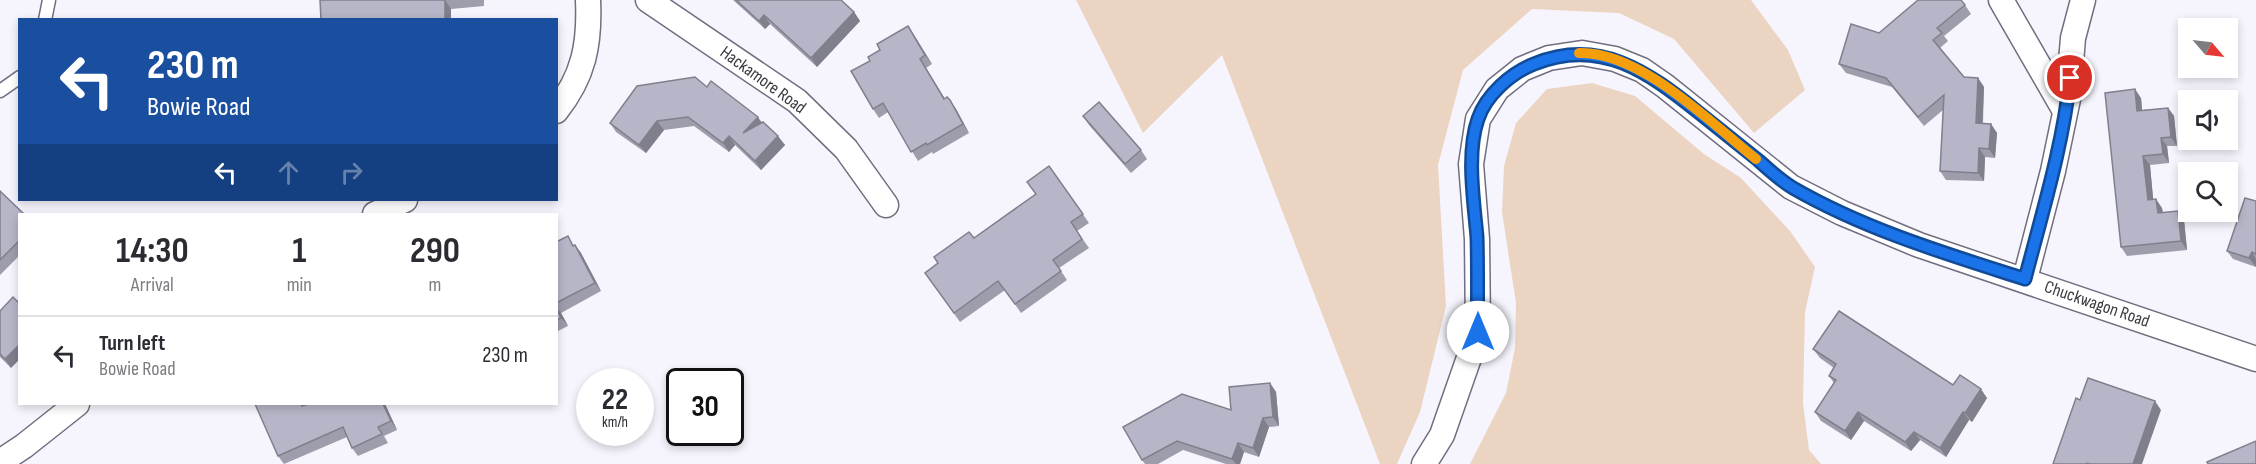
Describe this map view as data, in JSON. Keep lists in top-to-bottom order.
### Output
{
  "streets": {
    "street": ["Hackamore Road", "Chuckwagon Road"]
  },
  "north": "bottom right",
  "page": {
    "turn": ["230 m", "Bowie Road"],
    "eta": [
      "14:30",
      "Arrival",
      "1",
      "min",
      "290",
      "m"
    ],
    "list": [
      {
        "name": "Turn left",
        "note": "Bowie Road",
        "value": "230 m"
      }
    ],
    "speed": "22 km/h",
    "limit": "30"
  }
}
